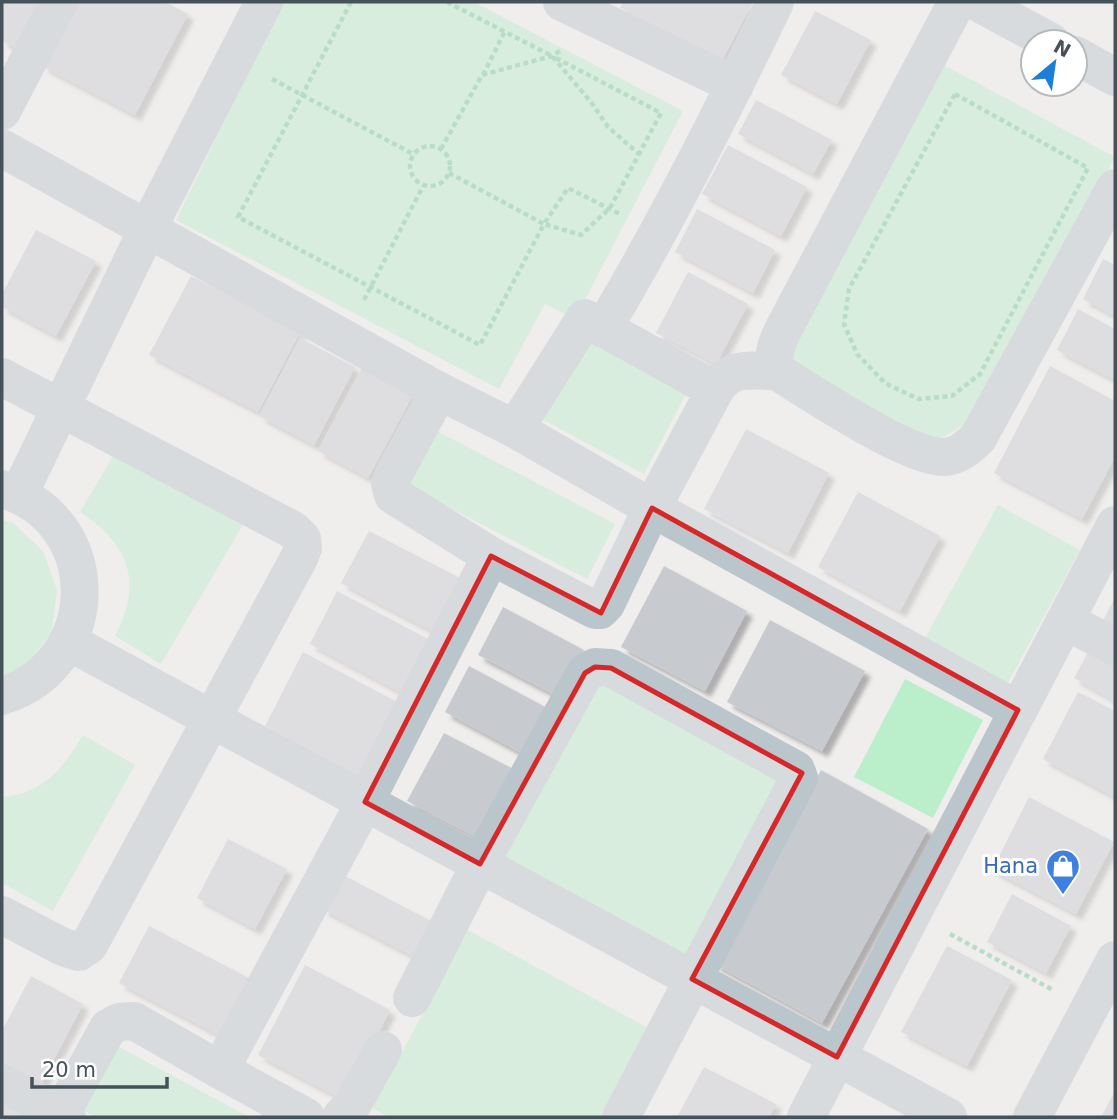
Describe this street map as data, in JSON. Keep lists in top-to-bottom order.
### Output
{
  "places": {
    "shop": ["Hana"]
  },
  "scale_bar": "20 m",
  "north": "top right"
}
